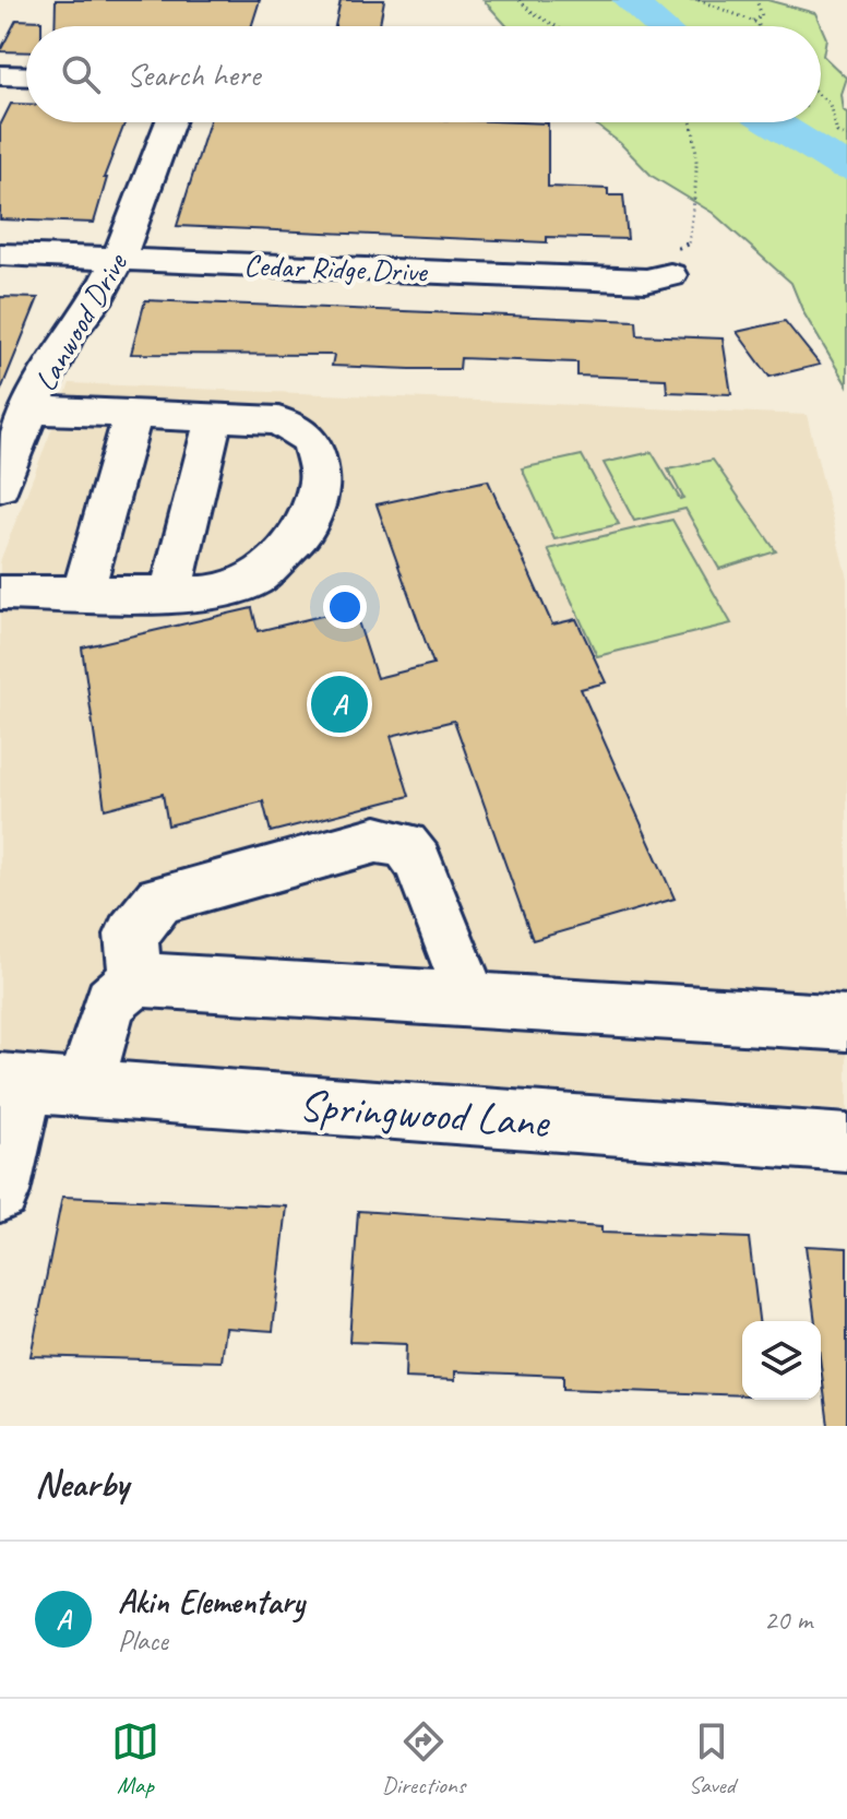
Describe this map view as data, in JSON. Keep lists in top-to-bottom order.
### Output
{
  "streets": {
    "street": ["Cedar Ridge Drive", "Lanwood Drive", "Springwood Lane"]
  },
  "crossings": [
    ["Cedar Ridge Drive", "Lanwood Drive"]
  ],
  "page": {
    "search": "Search here",
    "pins": "A",
    "heading": "Nearby",
    "list": [
      {
        "mark": "A",
        "name": "Akin Elementary",
        "note": "Place",
        "value": "20 m"
      }
    ],
    "nav": ["Map", "Directions", "Saved"]
  }
}
